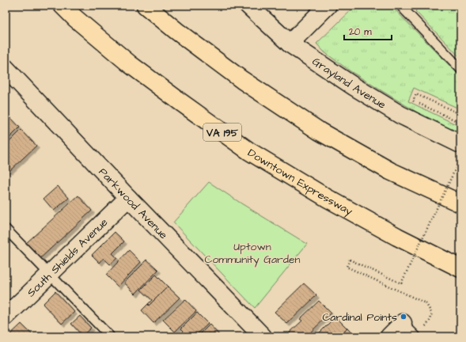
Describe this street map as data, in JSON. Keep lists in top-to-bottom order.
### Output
{
  "streets": {
    "highway": ["VA 195", "Downtown Expressway"],
    "street": ["Grayland Avenue", "Parkwood Avenue", "South Shields Avenue"]
  },
  "crossings": [
    ["Parkwood Avenue", "South Shields Avenue"]
  ],
  "parks": ["Uptown Community Garden"],
  "places": ["Cardinal Points"],
  "scale_bar": "20 m"
}
